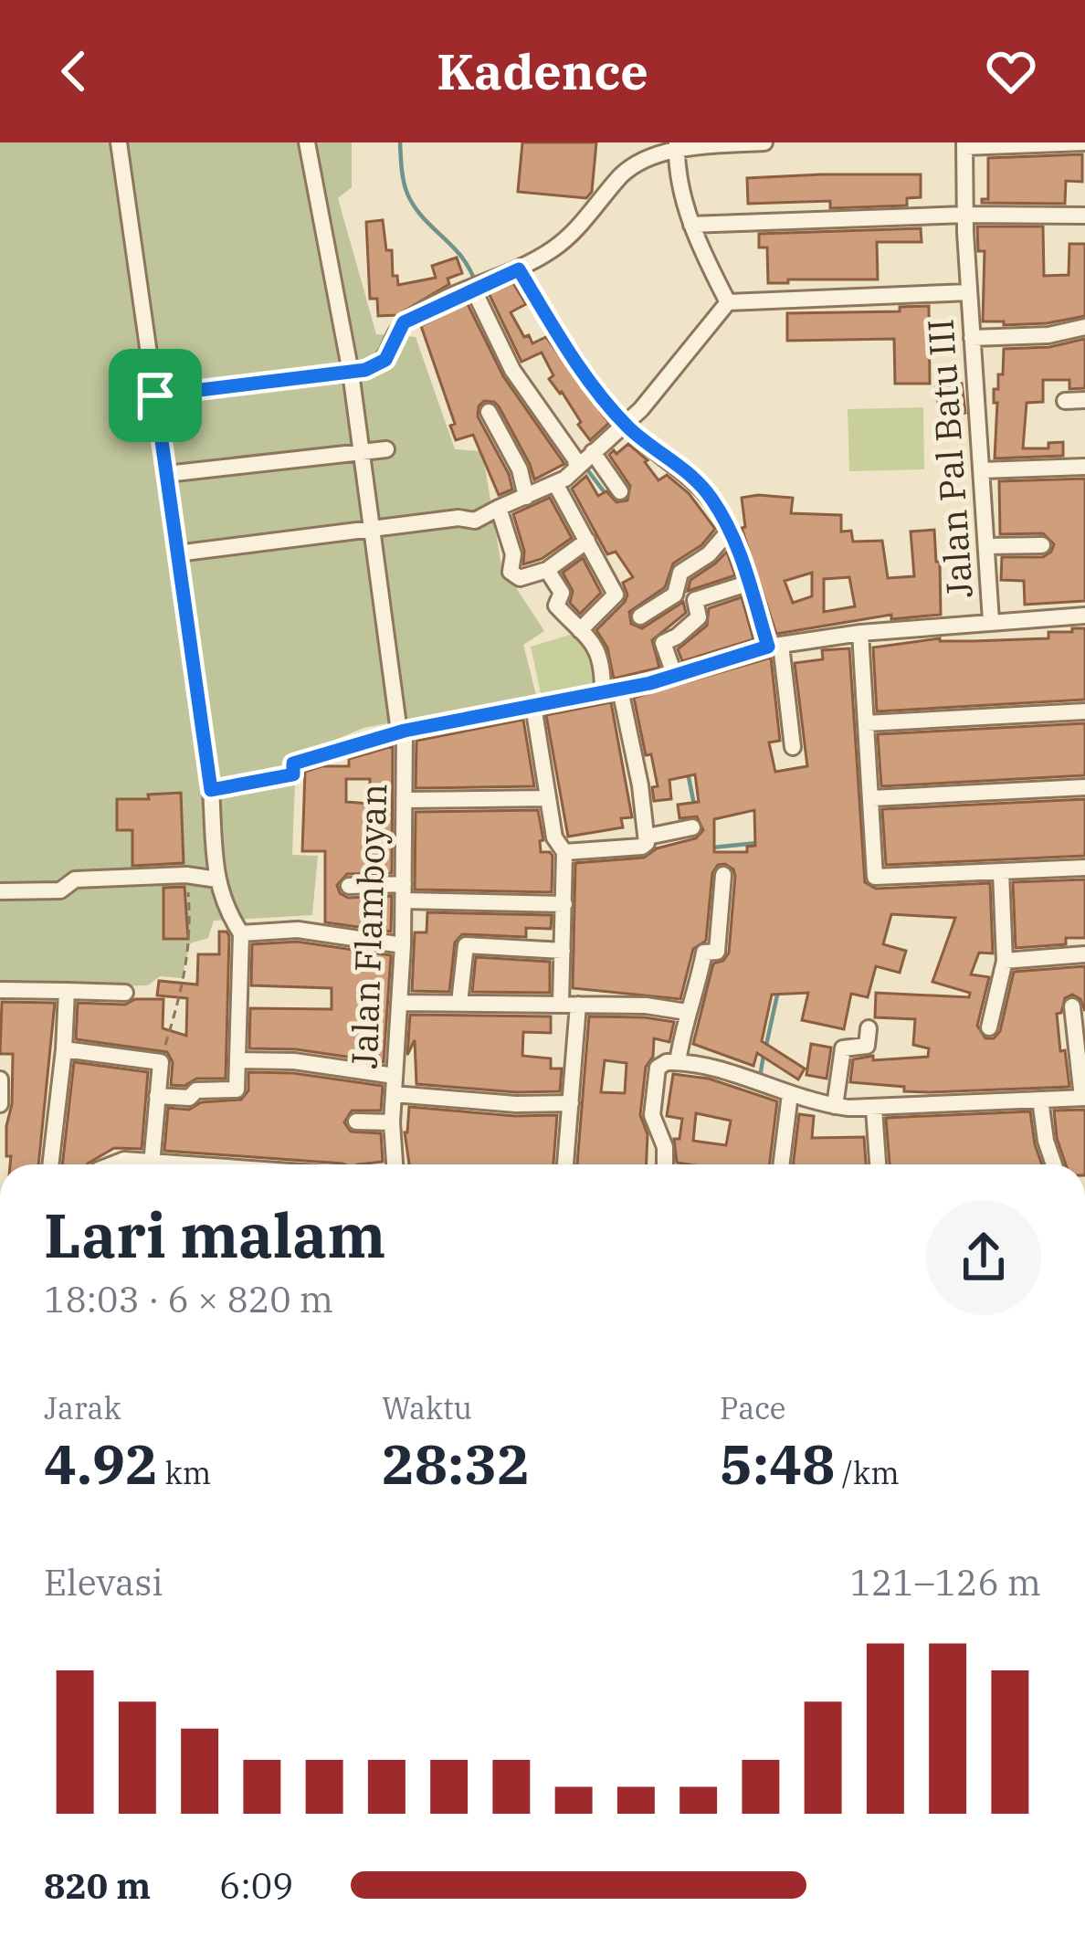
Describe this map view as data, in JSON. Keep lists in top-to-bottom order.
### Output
{
  "streets": {
    "street": ["Jalan Pal Batu III", "Jalan Flamboyan"]
  },
  "page": {
    "header": "Kadence",
    "heading": ["Lari malam", "18:03 · 6 × 820 m"],
    "stats": [
      ["Jarak", "4.92 km"],
      ["Waktu", "28:32"],
      ["Pace", "5:48 /km"]
    ],
    "chart": ["Elevasi", "121–126 m"],
    "list": [
      {
        "name": "820 m",
        "note": "6:09"
      }
    ]
  }
}
